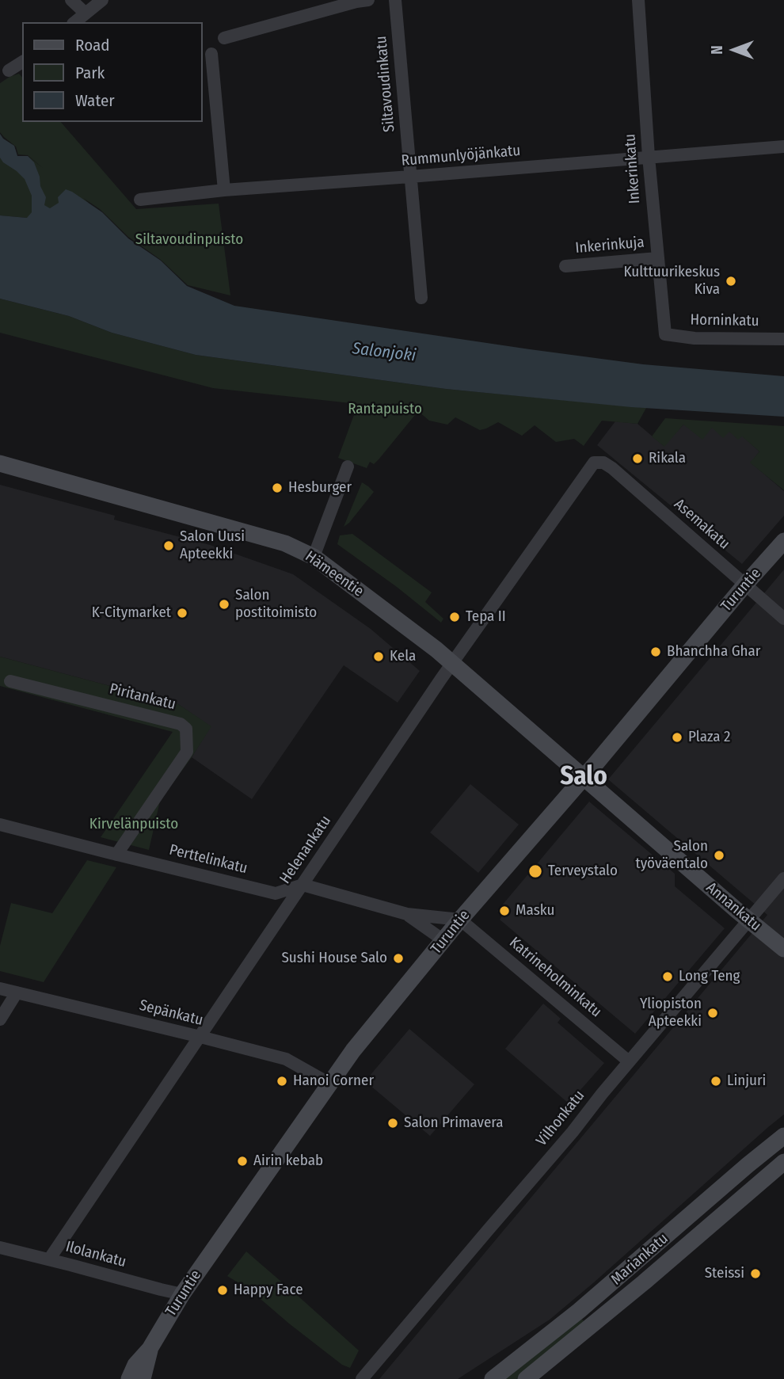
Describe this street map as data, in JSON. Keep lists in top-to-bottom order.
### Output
{
  "streets": {
    "main road": [
      "Hämeentie",
      "Turuntie",
      "Annankatu",
      "Mariankatu"
    ],
    "street": [
      "Siltavoudinkatu",
      "Rummunlyöjänkatu",
      "Inkerinkatu",
      "Inkerinkuja",
      "Horninkatu",
      "Asemakatu",
      "Piritankatu",
      "Helenankatu",
      "Perttelinkatu",
      "Katrineholminkatu",
      "Sepänkatu",
      "Vilhonkatu",
      "Ilolankatu"
    ]
  },
  "crossings": [
    ["Siltavoudinkatu", "Rummunlyöjänkatu"],
    ["Rummunlyöjänkatu", "Inkerinkatu"],
    ["Inkerinkatu", "Inkerinkuja"],
    ["Inkerinkatu", "Horninkatu"],
    ["Asemakatu", "Turuntie"],
    ["Asemakatu", "Helenankatu"],
    ["Hämeentie", "Turuntie"],
    ["Hämeentie", "Helenankatu"],
    ["Hämeentie", "Annankatu"],
    ["Turuntie", "Annankatu"],
    ["Turuntie", "Katrineholminkatu"],
    ["Turuntie", "Sepänkatu"],
    ["Turuntie", "Ilolankatu"],
    ["Piritankatu", "Perttelinkatu"],
    ["Helenankatu", "Perttelinkatu"],
    ["Helenankatu", "Sepänkatu"],
    ["Helenankatu", "Ilolankatu"],
    ["Annankatu", "Vilhonkatu"],
    ["Katrineholminkatu", "Vilhonkatu"]
  ],
  "districts": ["Salo"],
  "water": ["Salonjoki"],
  "parks": ["Siltavoudinpuisto", "Rantapuisto", "Kirvelänpuisto"],
  "places": [
    "Kulttuurikeskus Kiva",
    "Rikala",
    "Hesburger",
    "Salon Uusi Apteekki",
    "Salon postitoimisto",
    "K-Citymarket",
    "Tepa II",
    "Bhanchha Ghar",
    "Kela",
    "Plaza 2",
    "Salon työväentalo",
    "Terveystalo",
    "Masku",
    "Sushi House Salo",
    "Long Teng",
    "Yliopiston Apteekki",
    "Hanoi Corner",
    "Linjuri",
    "Salon Primavera",
    "Airin kebab",
    "Steissi",
    "Happy Face"
  ],
  "legend": ["Road", "Park", "Water"],
  "north": "left"
}
